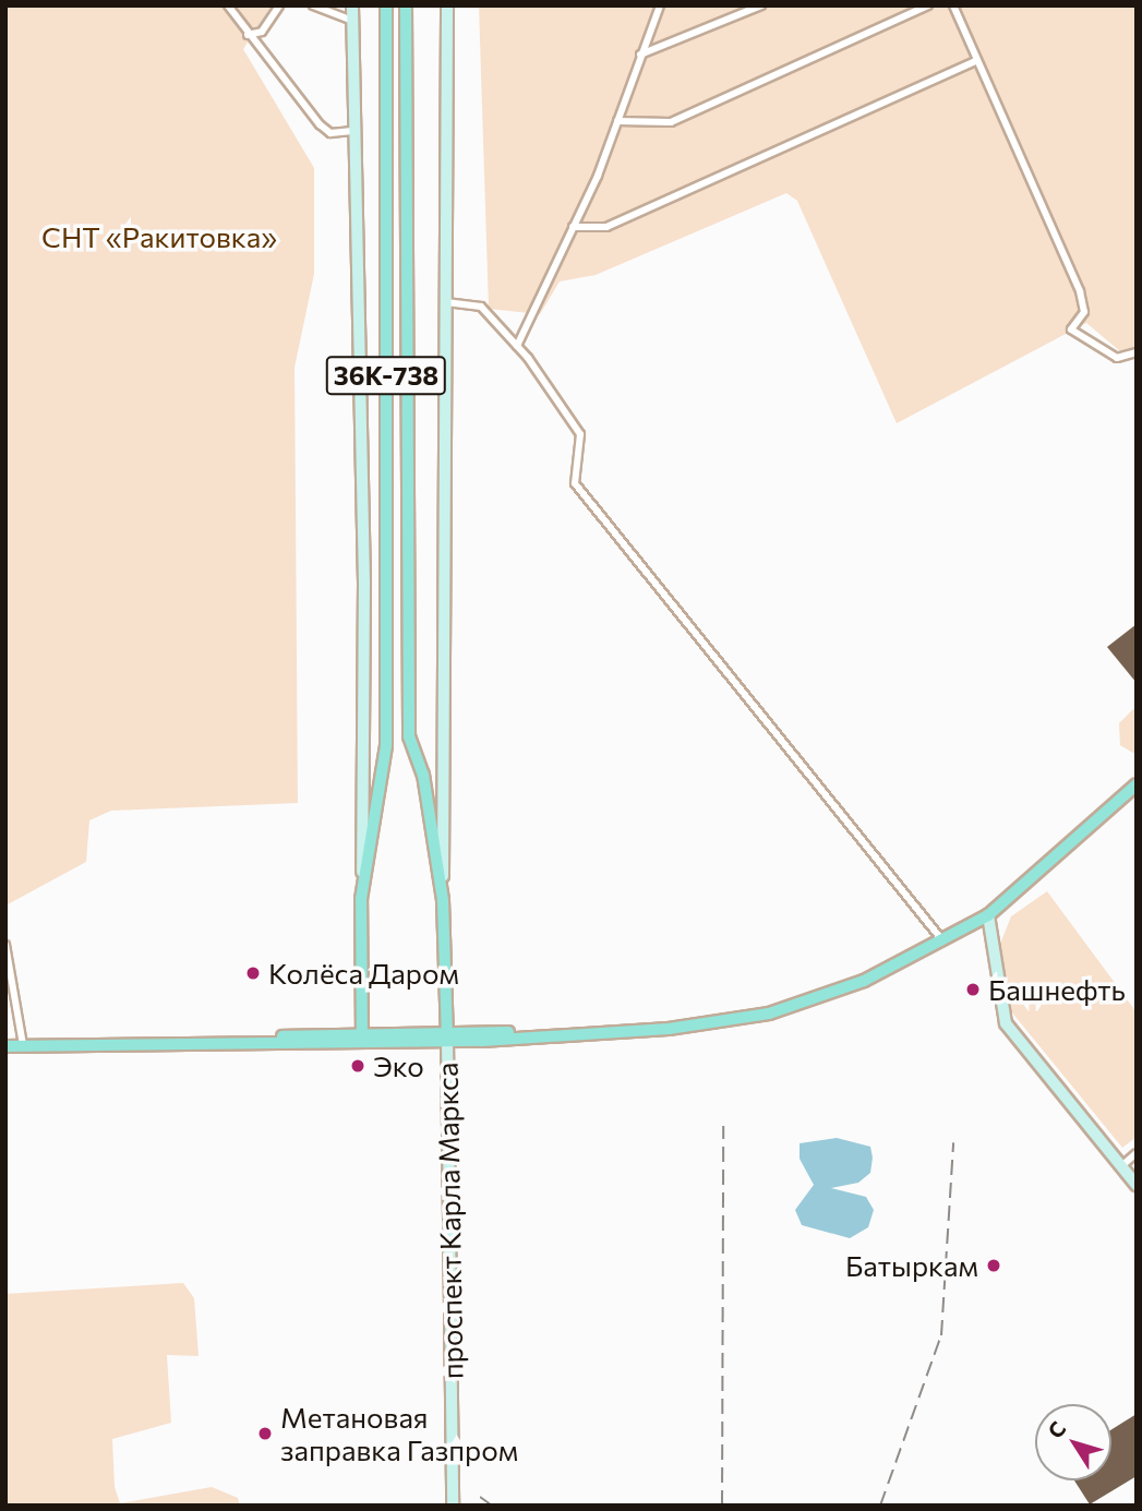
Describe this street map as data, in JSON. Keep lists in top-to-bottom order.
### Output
{
  "streets": {
    "main road": ["36К-738", "проспект Карла Маркса"]
  },
  "crossings": [
    ["36К-738", "проспект Карла Маркса"]
  ],
  "parks": ["СНТ «Ракитовка»"],
  "places": [
    "Колёса Даром",
    "Башнефть",
    "Эко",
    "Батыркам",
    "Метановая заправка Газпром"
  ],
  "north": "top left"
}
